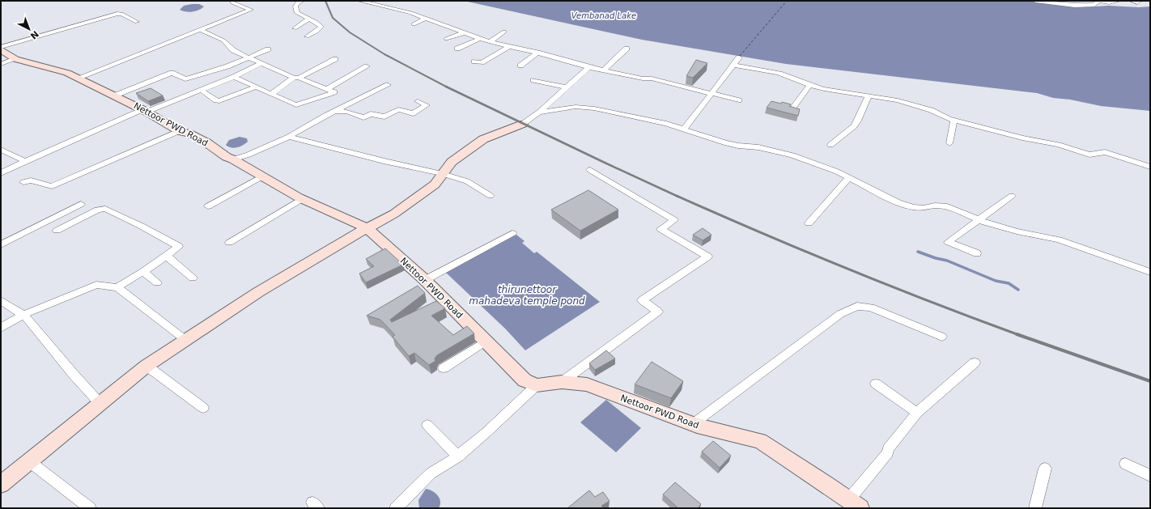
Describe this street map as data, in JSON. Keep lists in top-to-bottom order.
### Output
{
  "streets": {
    "street": ["Nettoor PWD Road"]
  },
  "water": ["Vembanad Lake", "thirunettoor mahadeva temple pond"],
  "north": "bottom right"
}
